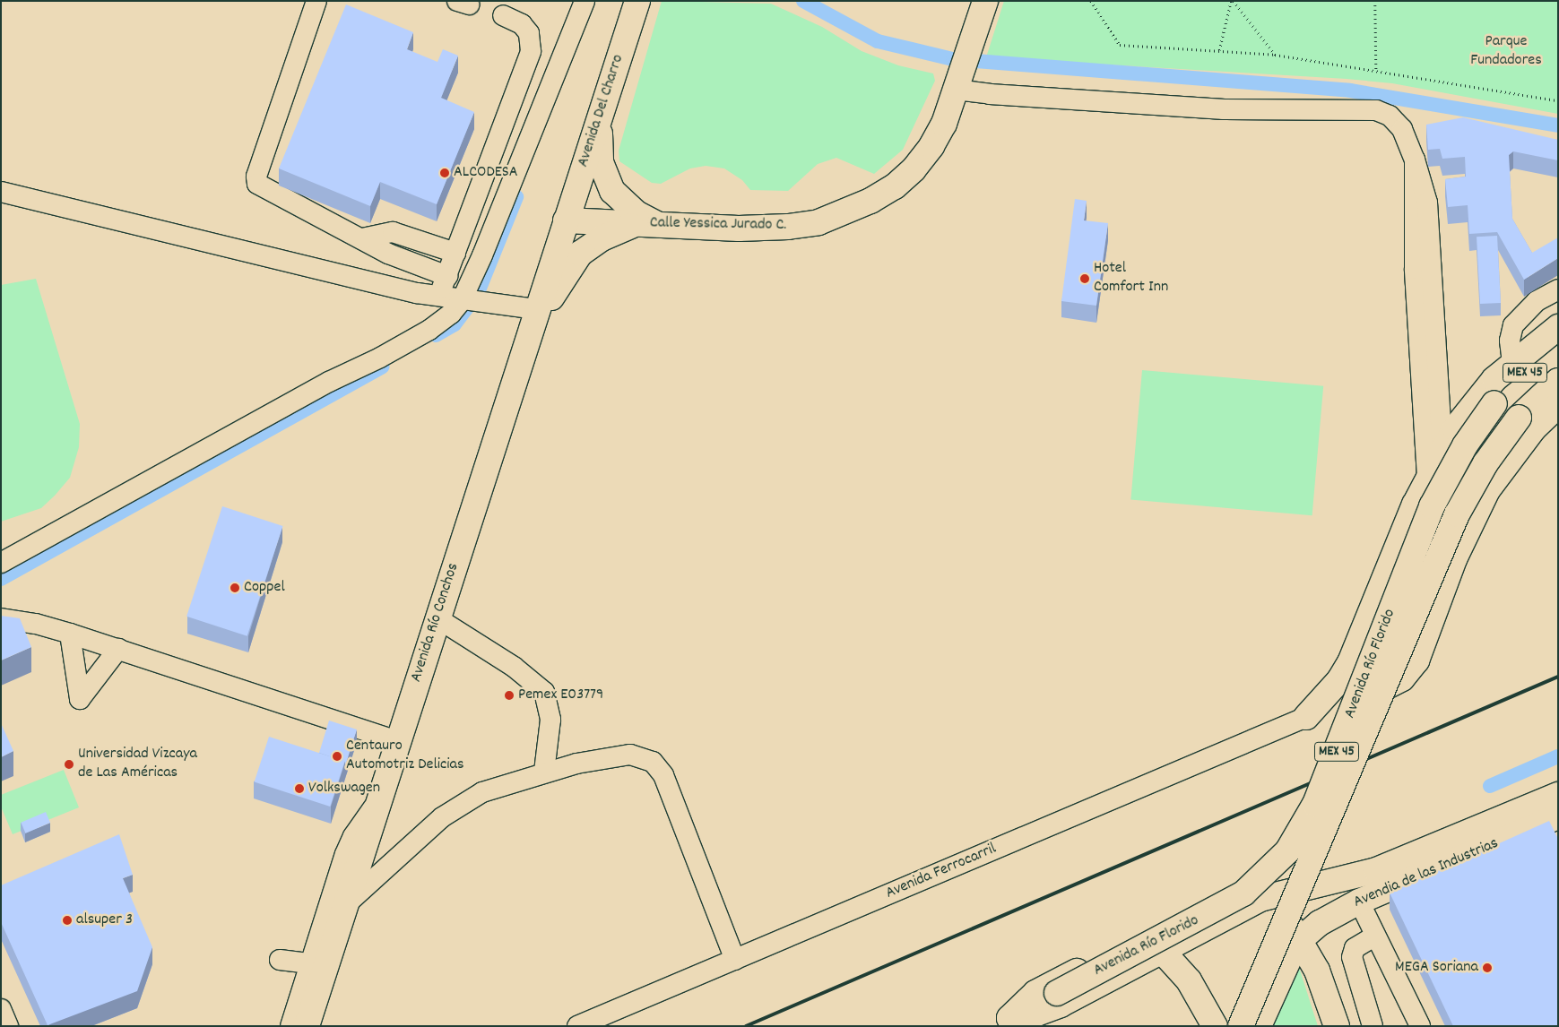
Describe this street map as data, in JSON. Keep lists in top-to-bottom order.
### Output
{
  "streets": {
    "main road": [
      "Avenida Del Charro",
      "Calle Yessica Jurado C.",
      "MEX 45",
      "Avenida Río Conchos",
      "Avenida Río Florido",
      "Avendia de las Industrias"
    ],
    "street": ["Avenida Ferrocarril"]
  },
  "crossings": [
    ["Avenida Del Charro", "Calle Yessica Jurado C."],
    ["Avenida Del Charro", "Avenida Río Conchos"],
    ["Calle Yessica Jurado C.", "Avenida Río Conchos"]
  ],
  "parks": ["Parque Fundadores"],
  "places": [
    "ALCODESA",
    "Hotel Comfort Inn",
    "Coppel",
    "Pemex E03779",
    "Centauro Automotriz Delicias",
    "Universidad Vizcaya de Las Américas",
    "Volkswagen",
    "alsuper 3",
    "MEGA Soriana"
  ]
}
